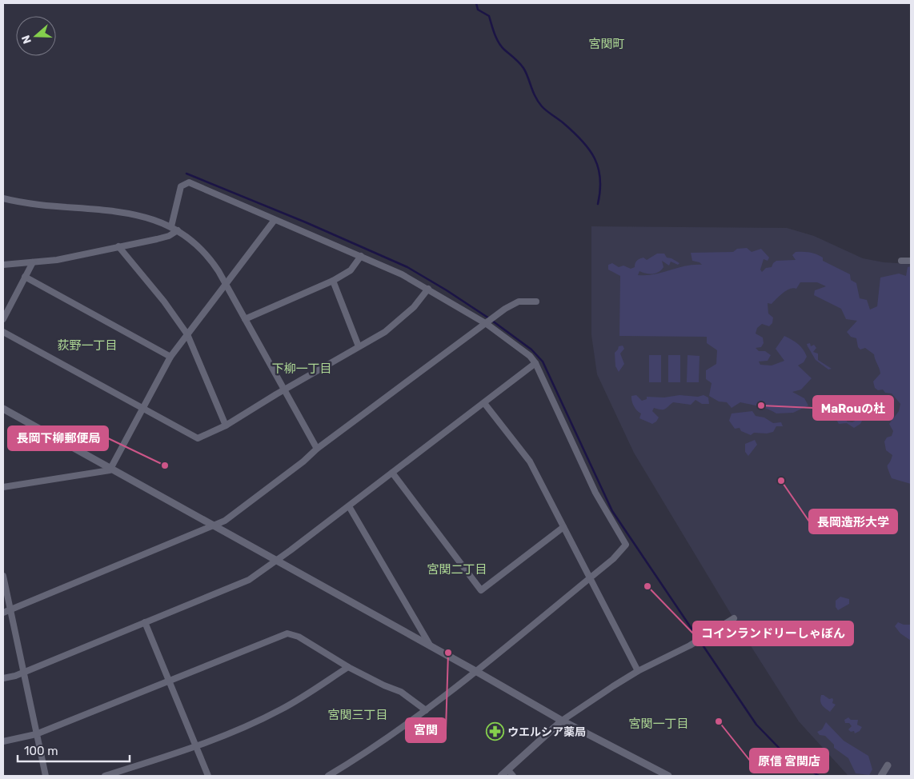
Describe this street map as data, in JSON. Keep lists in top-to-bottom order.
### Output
{
  "districts": [
    "宮関町",
    "荻野一丁目",
    "下柳一丁目",
    "宮関二丁目",
    "宮関三丁目",
    "宮関一丁目"
  ],
  "places": {
    "other": [
      "MaRouの杜",
      "長岡下柳郵便局",
      "長岡造形大学",
      "コインランドリーしゃぼん",
      "宮関",
      "原信 宮関店"
    ],
    "pharmacy": ["ウエルシア薬局"]
  },
  "scale_bar": "100 m",
  "north": "left"
}
